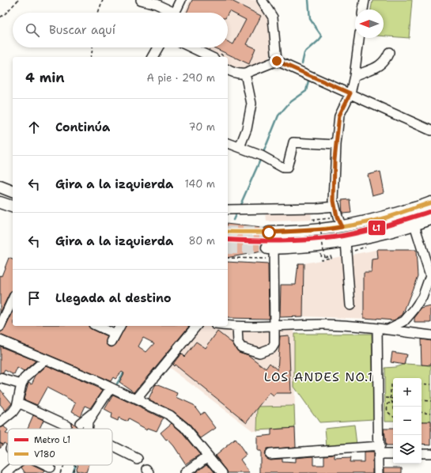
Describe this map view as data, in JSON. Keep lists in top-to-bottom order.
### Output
{
  "districts": ["LOS ANDES NO.1"],
  "lines": ["transit line V180", "metro line L1"],
  "legend": ["Metro L1", "V180"],
  "north": "left",
  "page": {
    "search": "Buscar aquí",
    "heading": ["4 min", "A pie · 290 m"],
    "list": [
      ["Continúa", "70 m"],
      ["Gira a la izquierda", "140 m"],
      ["Gira a la izquierda", "80 m"],
      "Llegada al destino"
    ],
    "map_buttons": ["+", "−"]
  }
}
